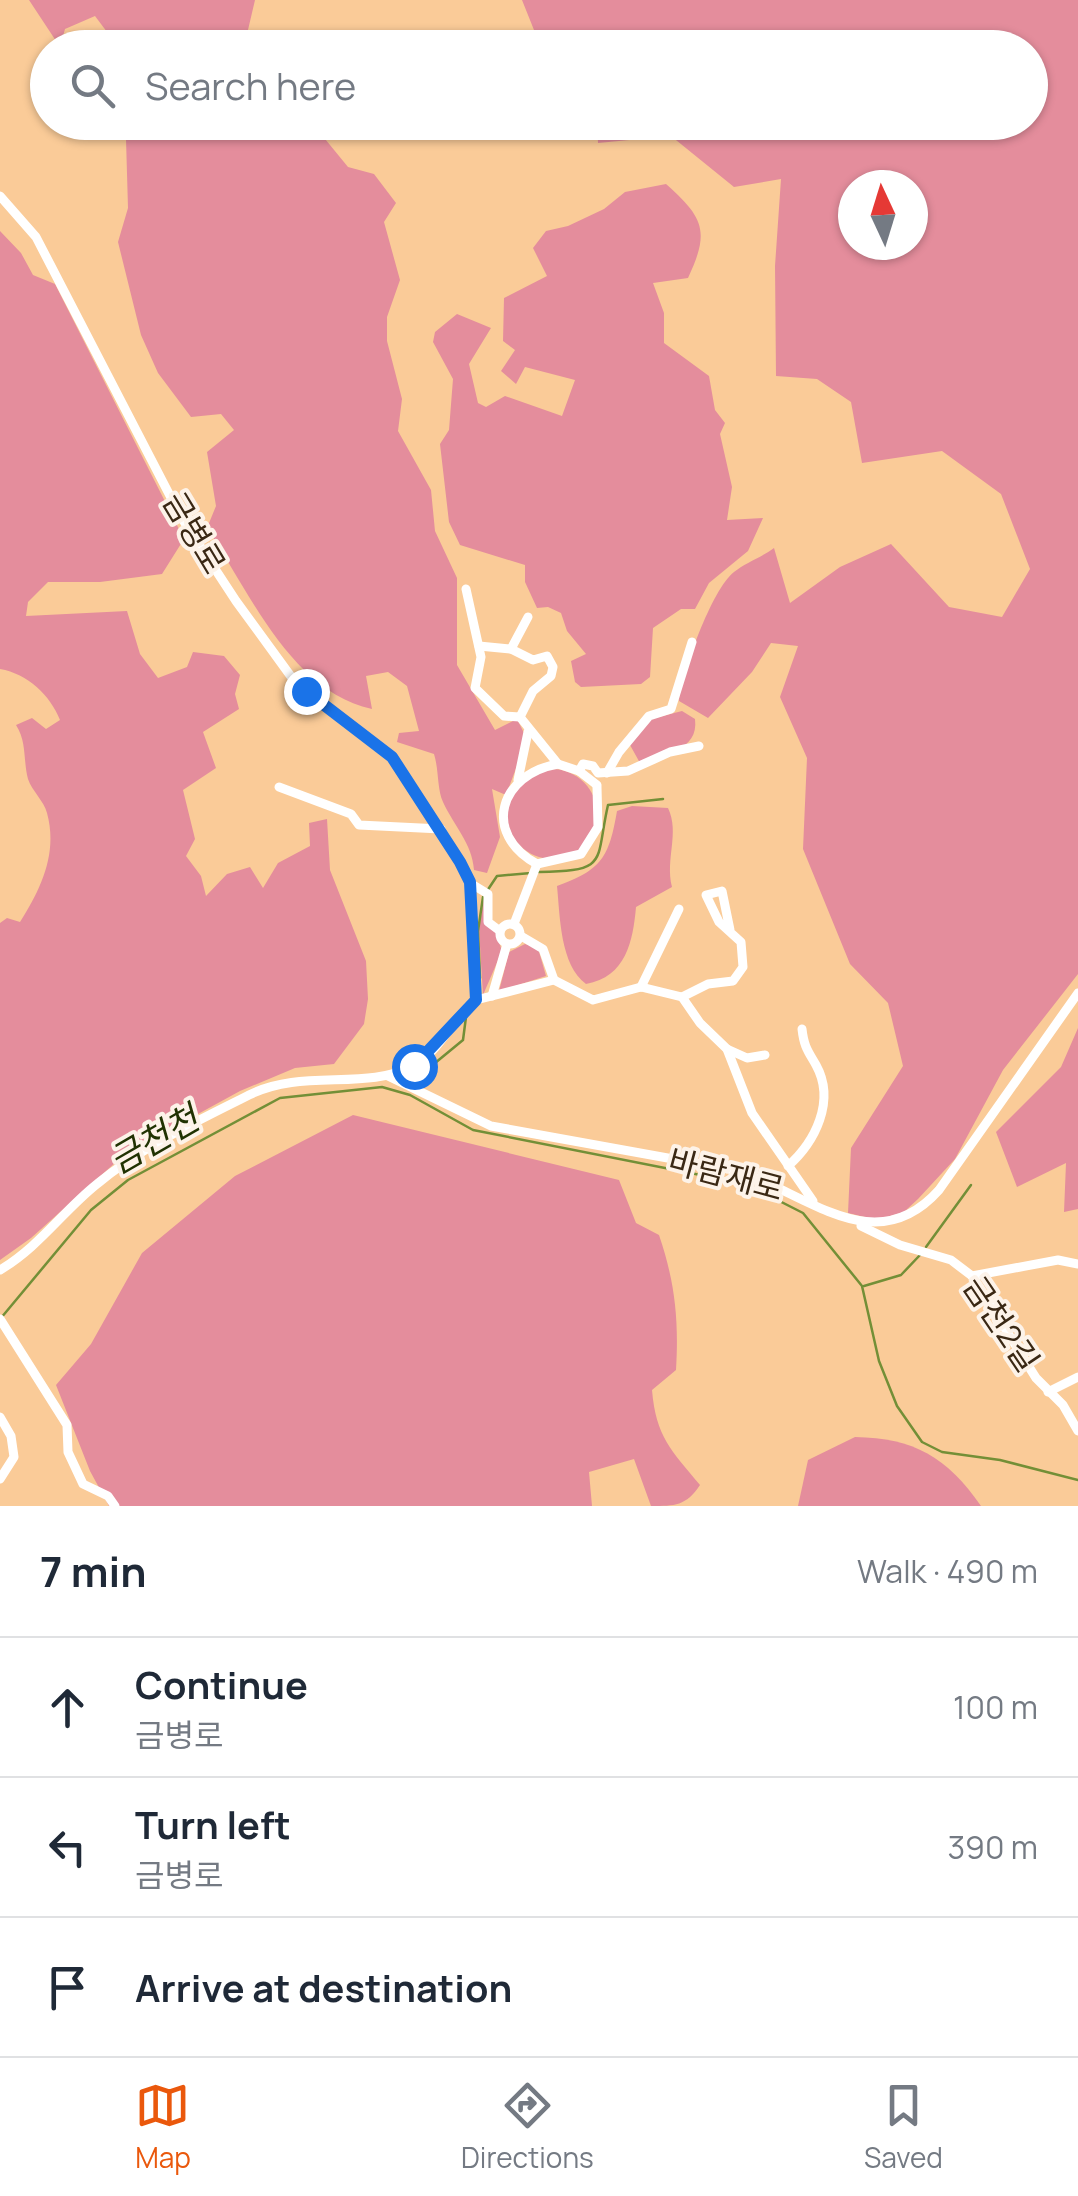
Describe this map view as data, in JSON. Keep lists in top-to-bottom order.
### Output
{
  "streets": {
    "street": ["금병로", "바람재로", "금천2길"]
  },
  "crossings": [
    ["바람재로", "금천2길"]
  ],
  "water": ["금천천"],
  "north": "top",
  "page": {
    "search": "Search here",
    "heading": ["7 min", "Walk · 490 m"],
    "list": [
      ["Continue", "금병로", "100 m"],
      ["Turn left", "금병로", "390 m"],
      "Arrive at destination"
    ],
    "nav": ["Map", "Directions", "Saved"]
  }
}
